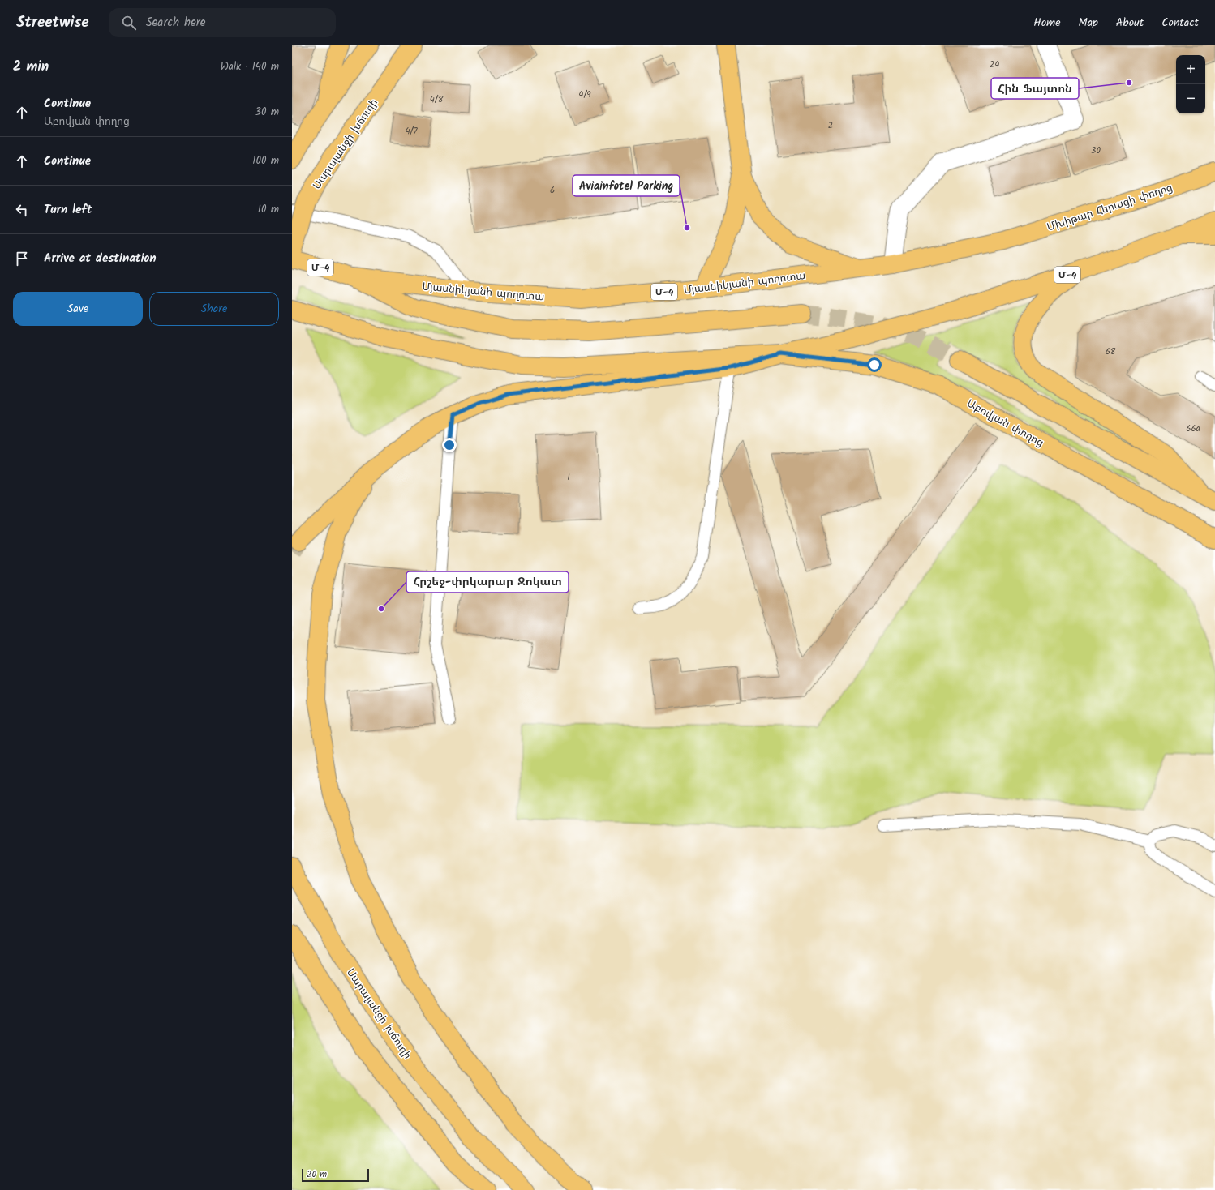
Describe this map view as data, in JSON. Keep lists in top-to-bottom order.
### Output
{
  "streets": {
    "main road": [
      "Սարալանջի խճուղի",
      "Մխիթար Հերացի փողոց",
      "Մ-4",
      "Մյասնիկյանի պողոտա",
      "Աբովյան փողոց"
    ]
  },
  "crossings": [
    ["Մխիթար Հերացի փողոց", "Մյասնիկյանի պողոտա"],
    ["Մ-4", "Աբովյան փողոց"]
  ],
  "places": ["Հին Ֆայտոն", "Aviainfotel Parking", "Հրշեջ-փրկարար Ջոկատ"],
  "house_numbers": [
    "24",
    "4/9",
    "4/8",
    "2",
    "4/7",
    "30",
    "6",
    "68",
    "66a",
    "1"
  ],
  "scale_bar": "20 m",
  "page": {
    "header": "Streetwise",
    "search": "Search here",
    "nav": [
      "Home",
      "Map",
      "About",
      "Contact"
    ],
    "heading": ["2 min", "Walk · 140 m"],
    "map_buttons": ["+", "−"],
    "list": [
      ["Continue", "Աբովյան փողոց", "30 m"],
      ["Continue", "100 m"],
      ["Turn left", "10 m"],
      "Arrive at destination"
    ],
    "buttons": ["Save", "Share"],
    "scale": "20 m"
  }
}
